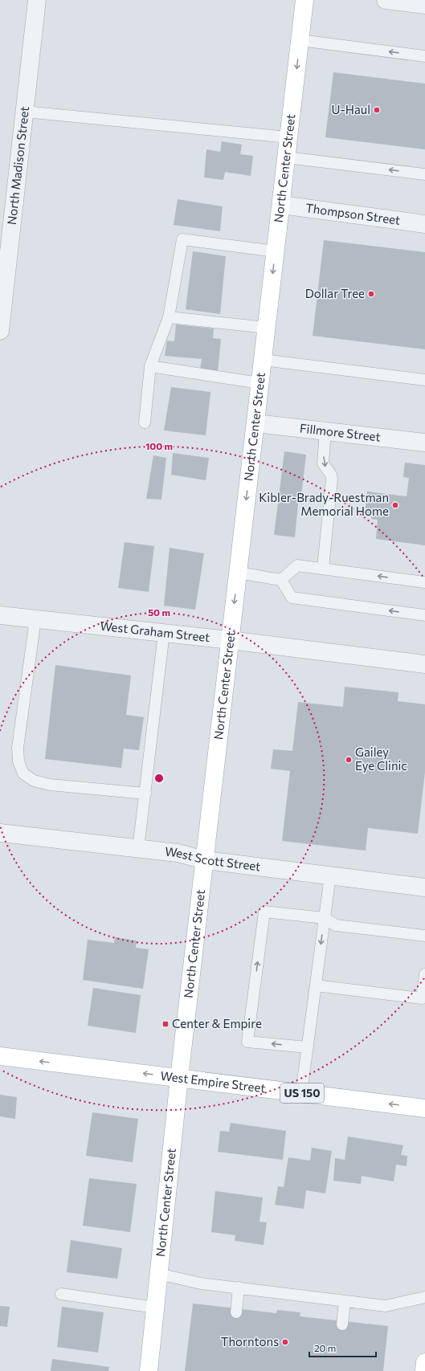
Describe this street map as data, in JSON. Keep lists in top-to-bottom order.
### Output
{
  "streets": {
    "main road": ["North Center Street", "West Empire Street", "US 150"],
    "street": [
      "North Madison Street",
      "Thompson Street",
      "Fillmore Street",
      "West Graham Street",
      "West Scott Street"
    ]
  },
  "crossings": [
    ["North Center Street", "Thompson Street"],
    ["North Center Street", "Fillmore Street"],
    ["North Center Street", "West Graham Street"],
    ["North Center Street", "West Scott Street"],
    ["North Center Street", "West Empire Street"]
  ],
  "one_way": ["West Empire Street"],
  "places": {
    "other": [
      "U-Haul",
      "Dollar Tree",
      "Kibler-Brady-Ruestman Memorial Home",
      "Gailey Eye Clinic",
      "Thorntons"
    ],
    "transit": ["Center & Empire"]
  },
  "scale_bar": "20 m",
  "rings": ["100 m", "50 m"]
}
